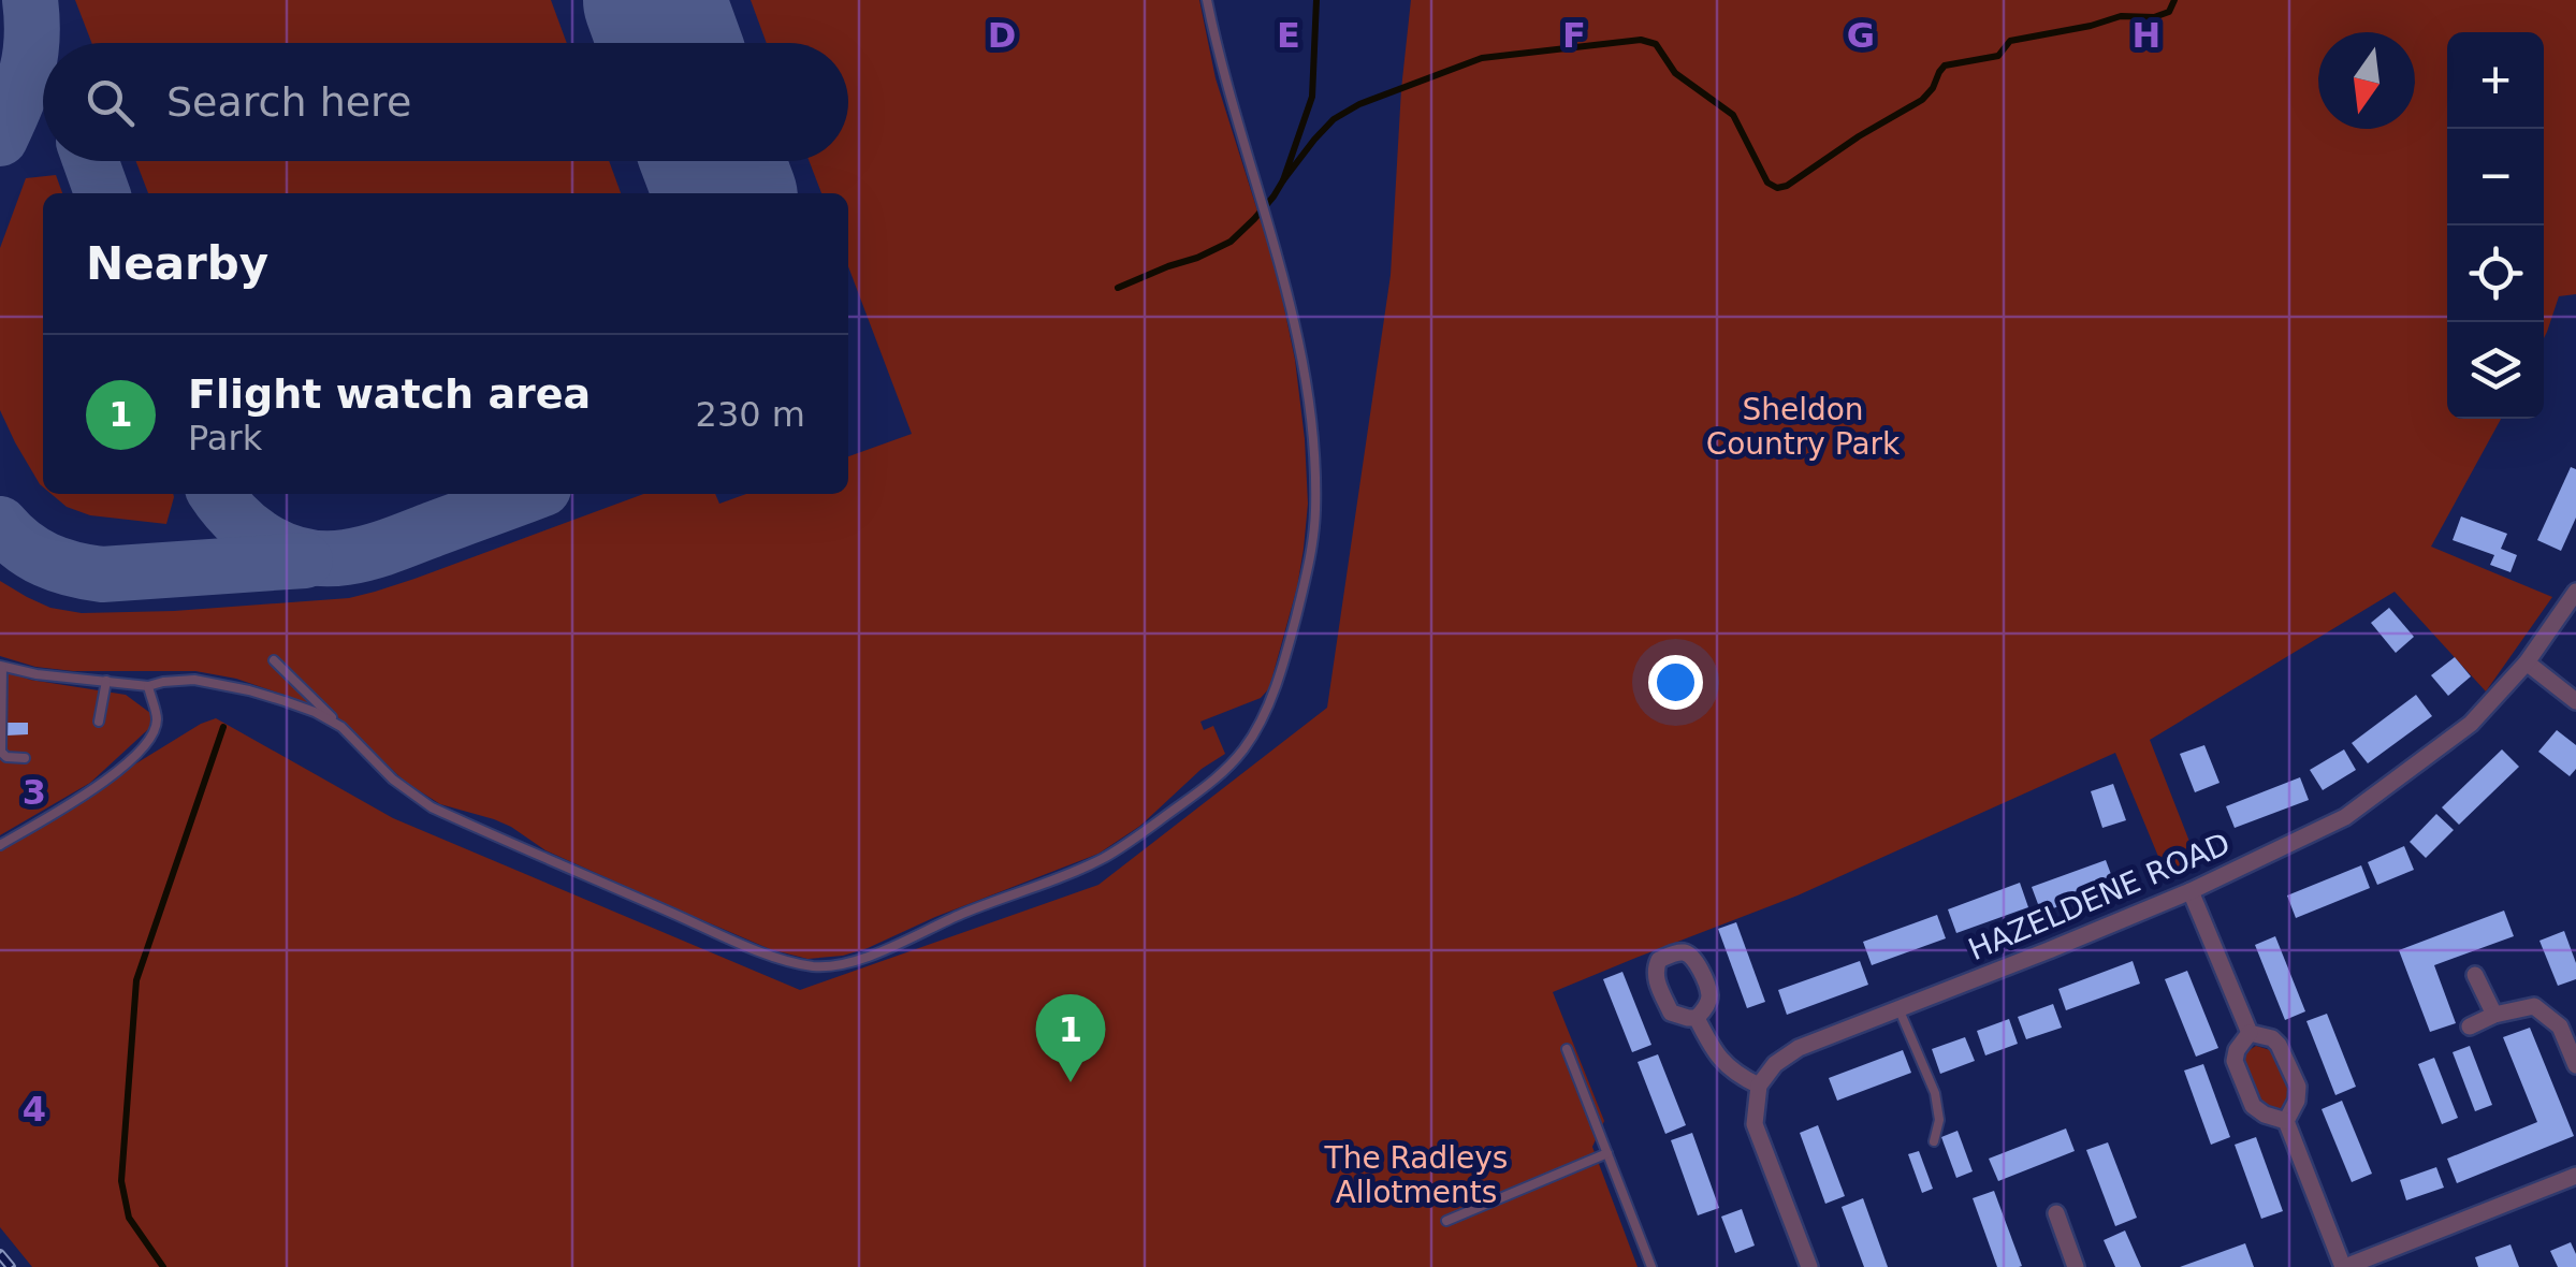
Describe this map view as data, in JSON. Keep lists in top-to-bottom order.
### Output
{
  "streets": {
    "street": ["HAZELDENE ROAD"]
  },
  "parks": ["Sheldon Country Park", "The Radleys Allotments"],
  "north": "bottom",
  "page": {
    "map_buttons": ["+", "−"],
    "search": "Search here",
    "heading": "Nearby",
    "list": [
      {
        "mark": "1",
        "name": "Flight watch area",
        "note": "Park",
        "value": "230 m"
      }
    ],
    "pins": "1"
  },
  "grid": {
    "columns": [
      "D",
      "E",
      "F",
      "G",
      "H"
    ],
    "rows": ["3", "4"]
  }
}
